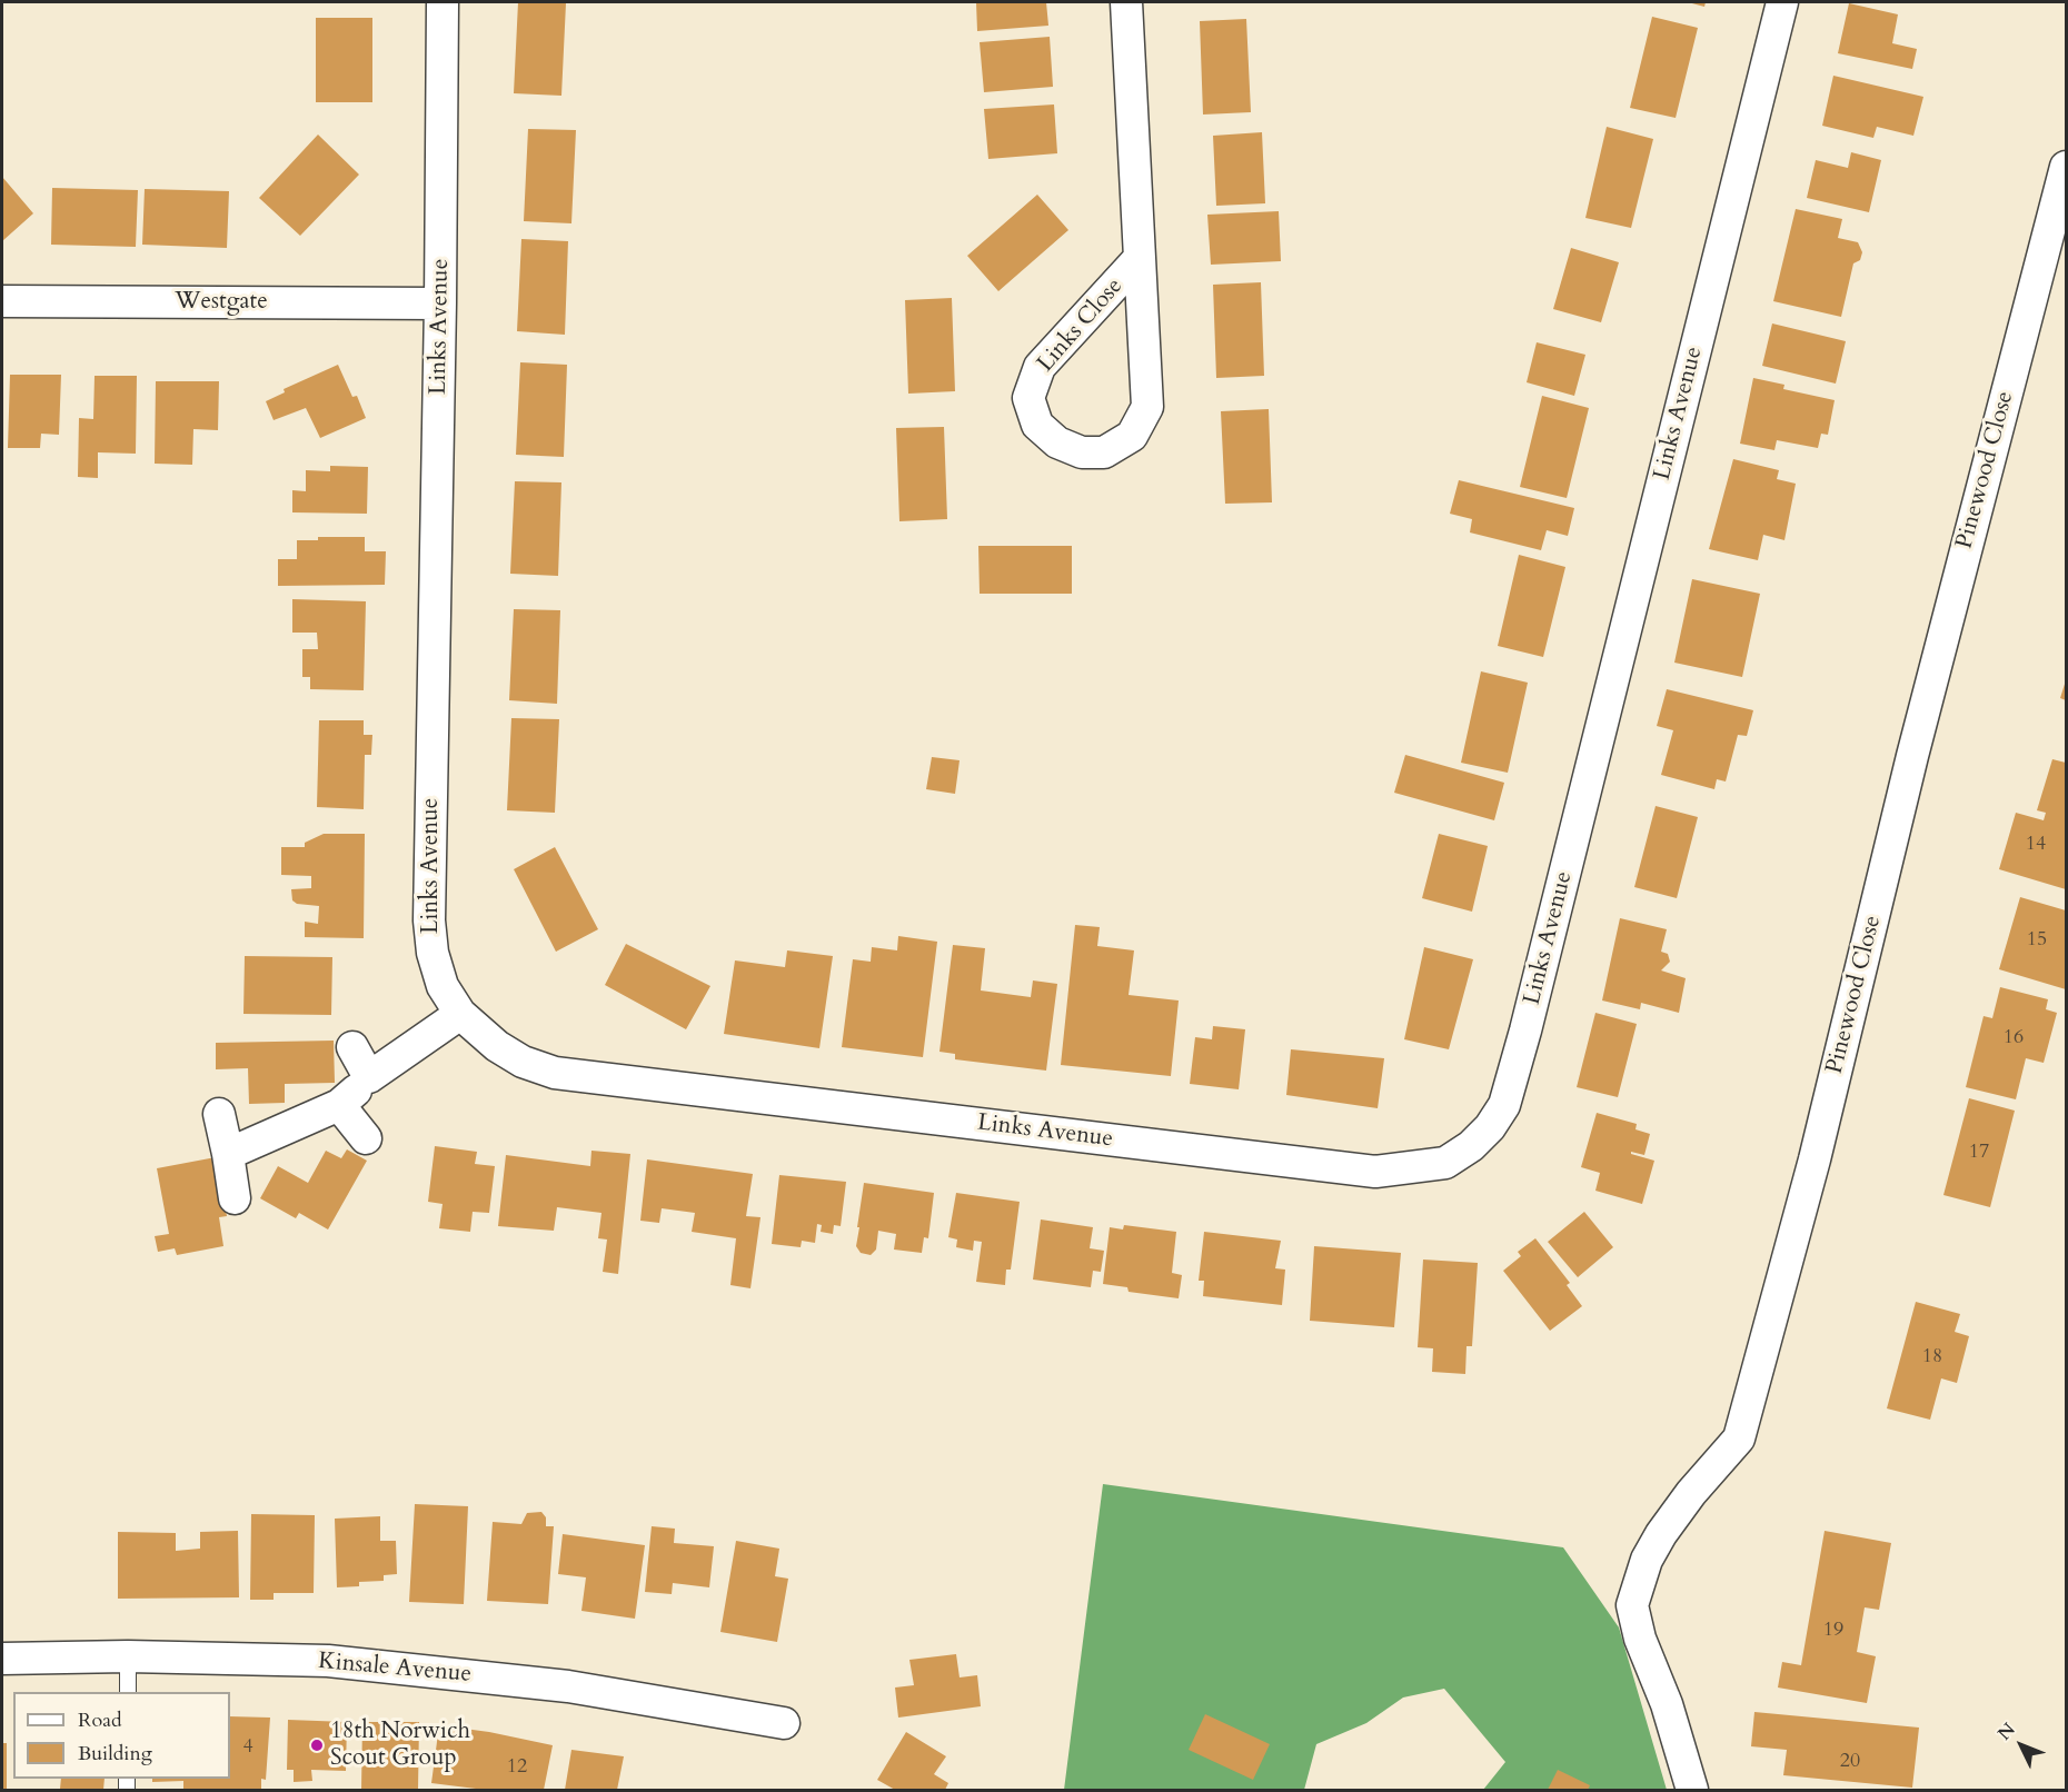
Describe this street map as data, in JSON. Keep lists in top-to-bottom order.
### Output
{
  "streets": {
    "street": [
      "Westgate",
      "Links Close",
      "Links Avenue",
      "Pinewood Close",
      "Kinsale Avenue"
    ]
  },
  "crossings": [
    ["Westgate", "Links Avenue"]
  ],
  "places": ["18th Norwich Scout Group"],
  "house_numbers": [
    "14",
    "15",
    "16",
    "17",
    "18",
    "19",
    "4",
    "20",
    "12"
  ],
  "legend": ["Road", "Building"],
  "north": "top left"
}
